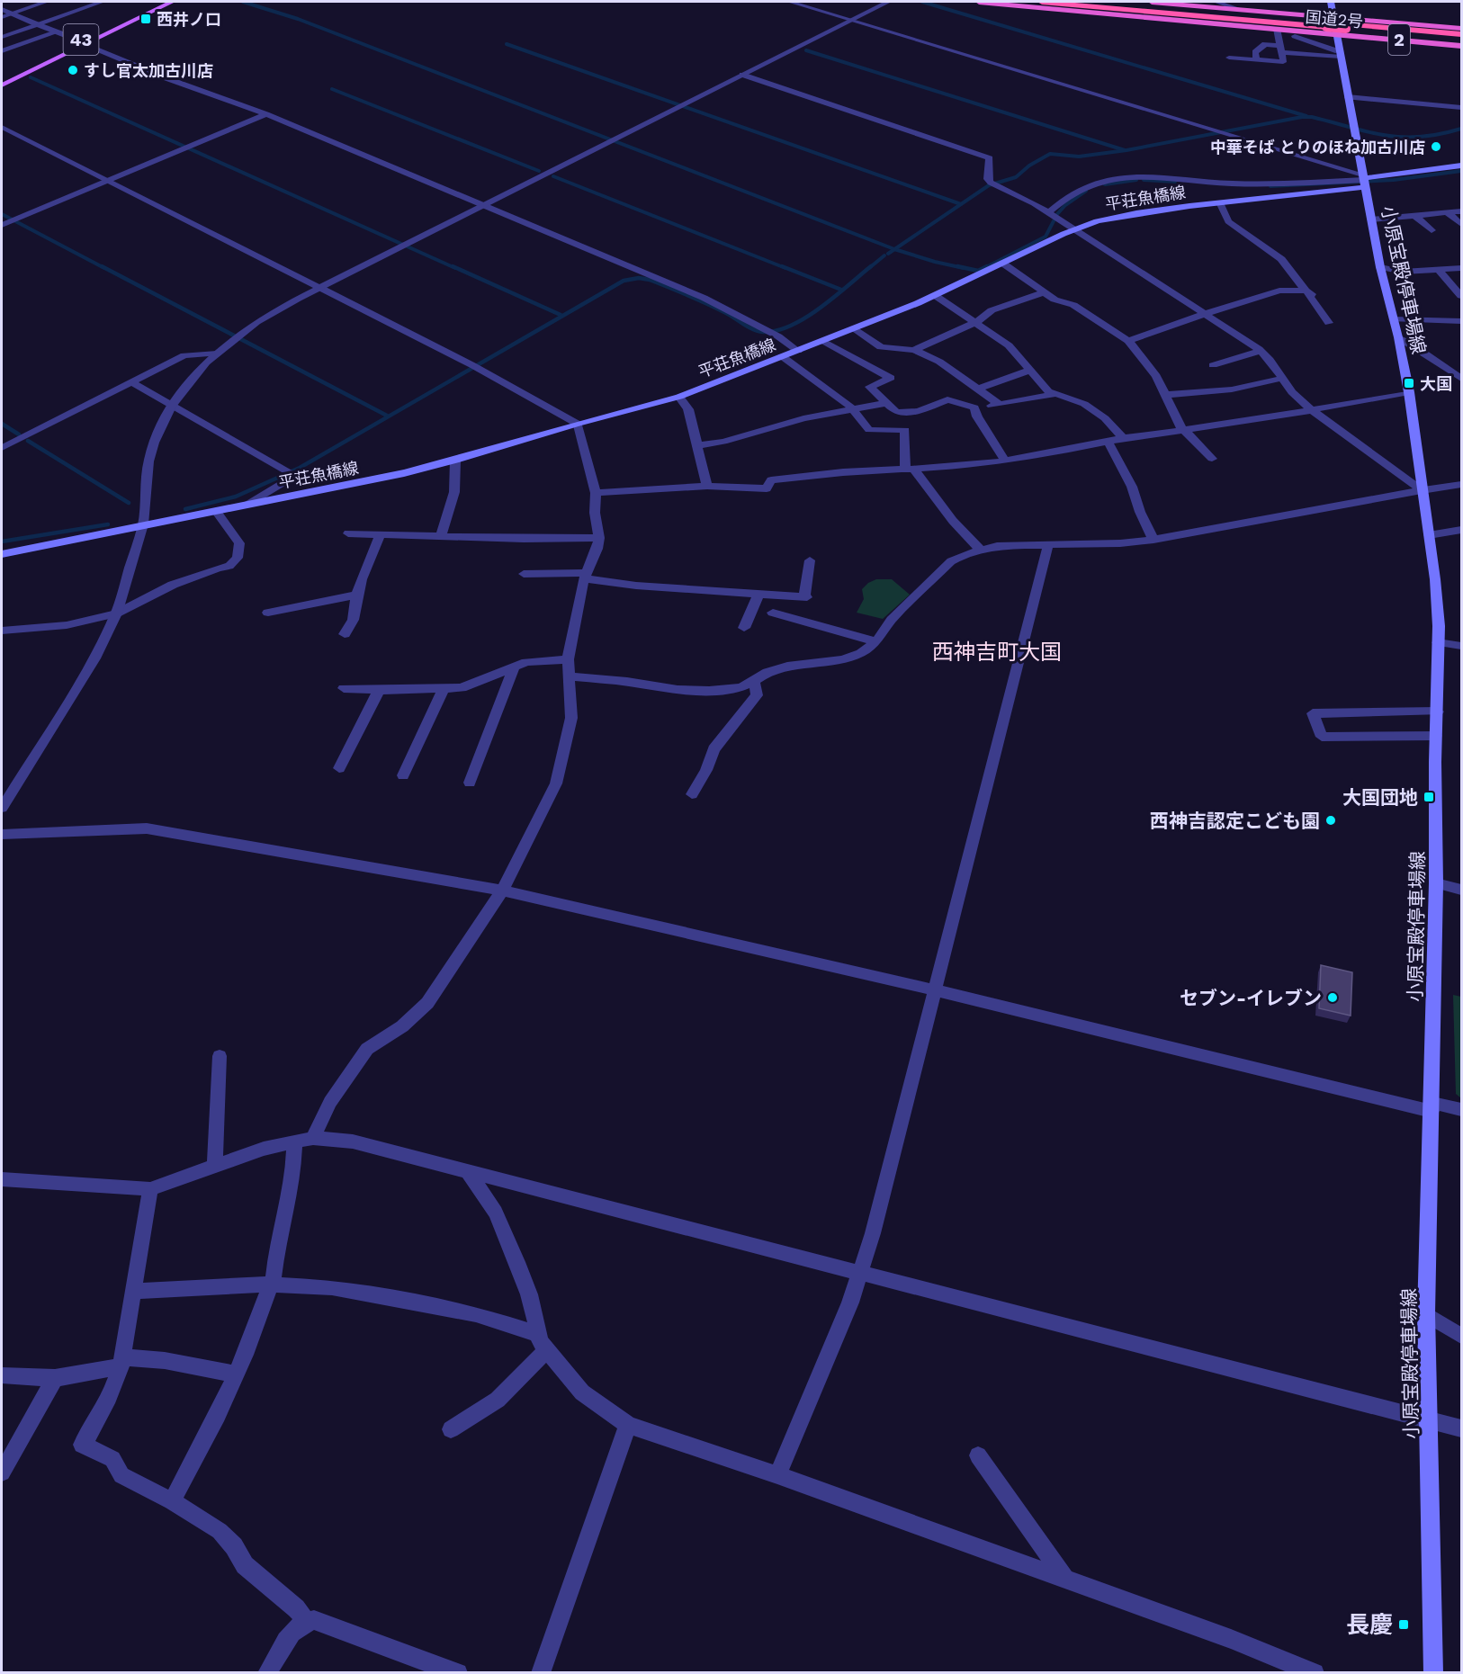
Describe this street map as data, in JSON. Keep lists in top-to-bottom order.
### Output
{
  "streets": {
    "highway": ["国道2号", "2"],
    "main road": ["43", "平荘魚橋線", "小原宝殿停車場線"]
  },
  "crossings": [
    ["国道2号", "小原宝殿停車場線"],
    ["平荘魚橋線", "小原宝殿停車場線"]
  ],
  "districts": ["西神吉町大国"],
  "places": {
    "transit": [
      "西井ノ口",
      "大国",
      "大国団地",
      "長慶"
    ],
    "other": [
      "すし官太加古川店",
      "中華そば とりのほね加古川店",
      "西神吉認定こども園",
      "セブン-イレブン"
    ]
  }
}
